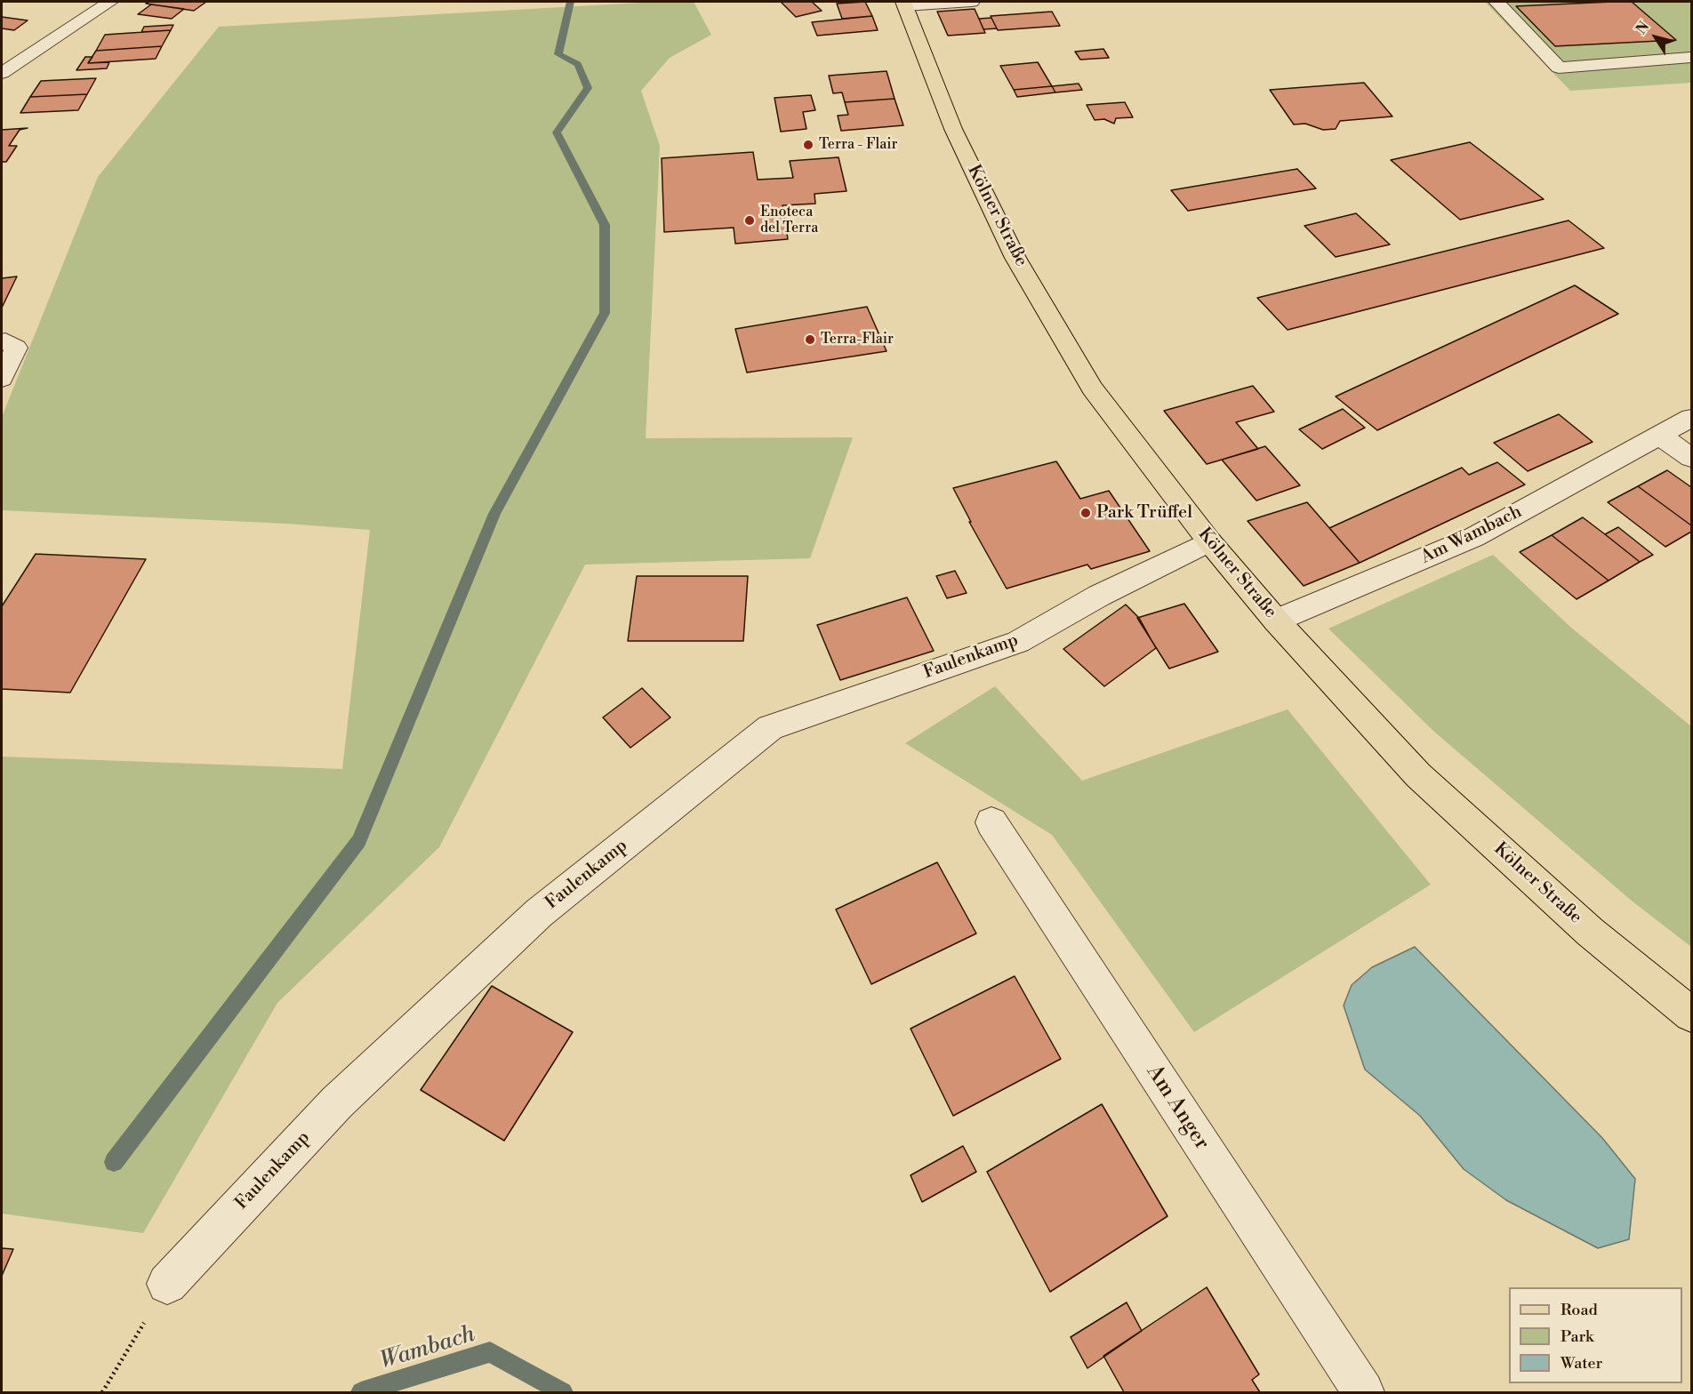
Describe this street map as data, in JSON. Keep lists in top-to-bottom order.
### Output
{
  "streets": {
    "main road": ["Kölner Straße"],
    "street": ["Am Wambach", "Faulenkamp", "Am Anger"]
  },
  "crossings": [
    ["Kölner Straße", "Am Wambach"],
    ["Kölner Straße", "Faulenkamp"]
  ],
  "water": ["Wambach"],
  "places": [
    "Terra - Flair",
    "Enoteca del Terra",
    "Terra-Flair",
    "Park Trüffel"
  ],
  "legend": ["Road", "Park", "Water"],
  "north": "top left"
}
